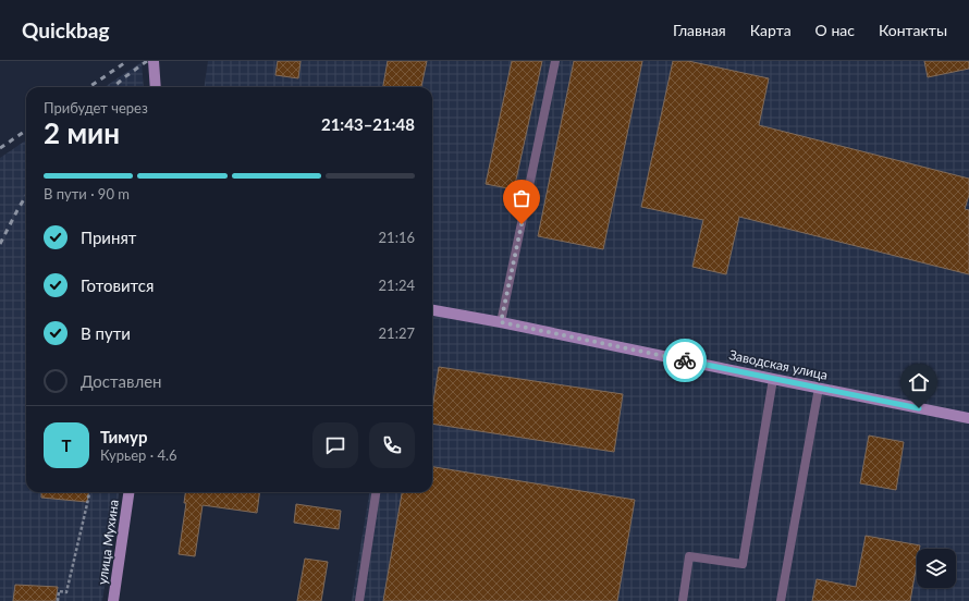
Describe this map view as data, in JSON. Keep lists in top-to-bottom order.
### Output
{
  "streets": {
    "street": ["Заводская улица", "улица Мухина"]
  },
  "page": {
    "header": "Quickbag",
    "nav": [
      "Главная",
      "Карта",
      "О нас",
      "Контакты"
    ],
    "heading": ["2 мин", "Прибудет через", "21:43–21:48"],
    "panel": ["Тимур", "Курьер · 4.6"],
    "bar": "В пути · 90 m",
    "list": [
      ["Принят", "21:16"],
      ["Готовится", "21:24"],
      ["В пути", "21:27"],
      "Доставлен"
    ],
    "round": "Т"
  }
}
